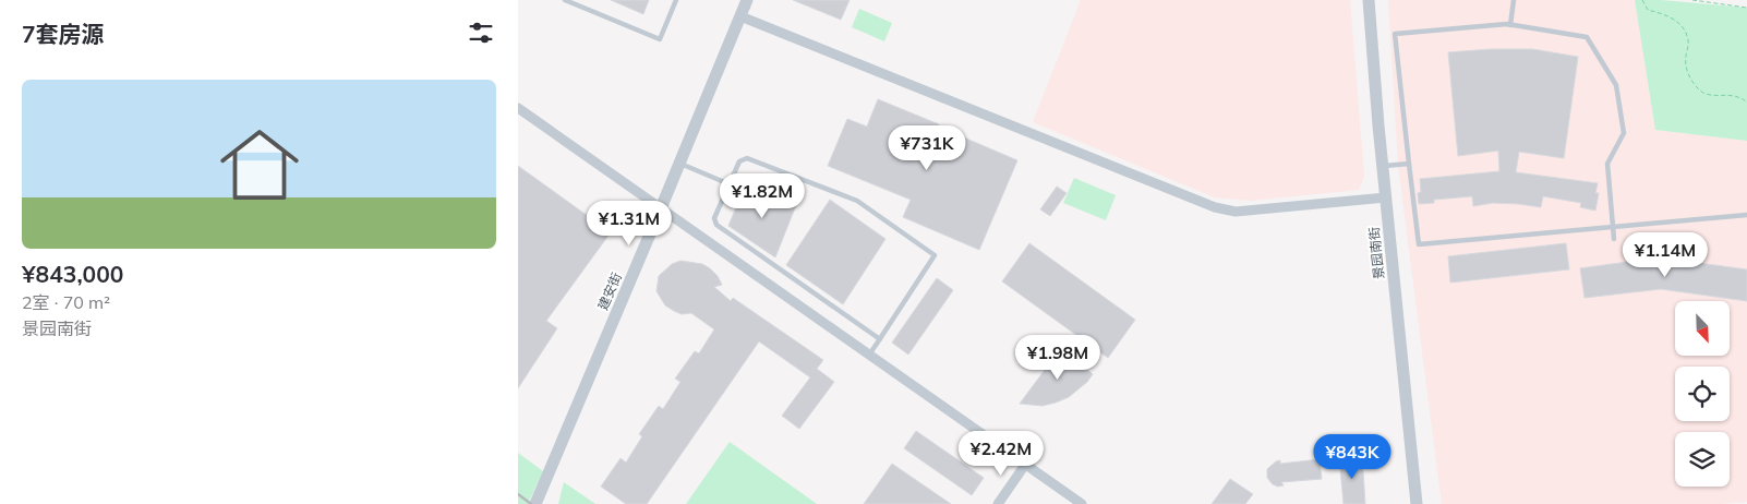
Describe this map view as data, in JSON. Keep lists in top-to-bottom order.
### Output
{
  "streets": {
    "street": ["景园南街", "建安街"]
  },
  "north": "bottom right",
  "page": {
    "heading": "7套房源",
    "list": [
      {
        "name": "¥843,000",
        "note": "2室 · 70 m² · 景园南街"
      }
    ],
    "price": [
      "¥731K",
      "¥1.82M",
      "¥1.31M",
      "¥1.14M",
      "¥1.98M",
      "¥2.42M",
      "¥843K"
    ]
  }
}
